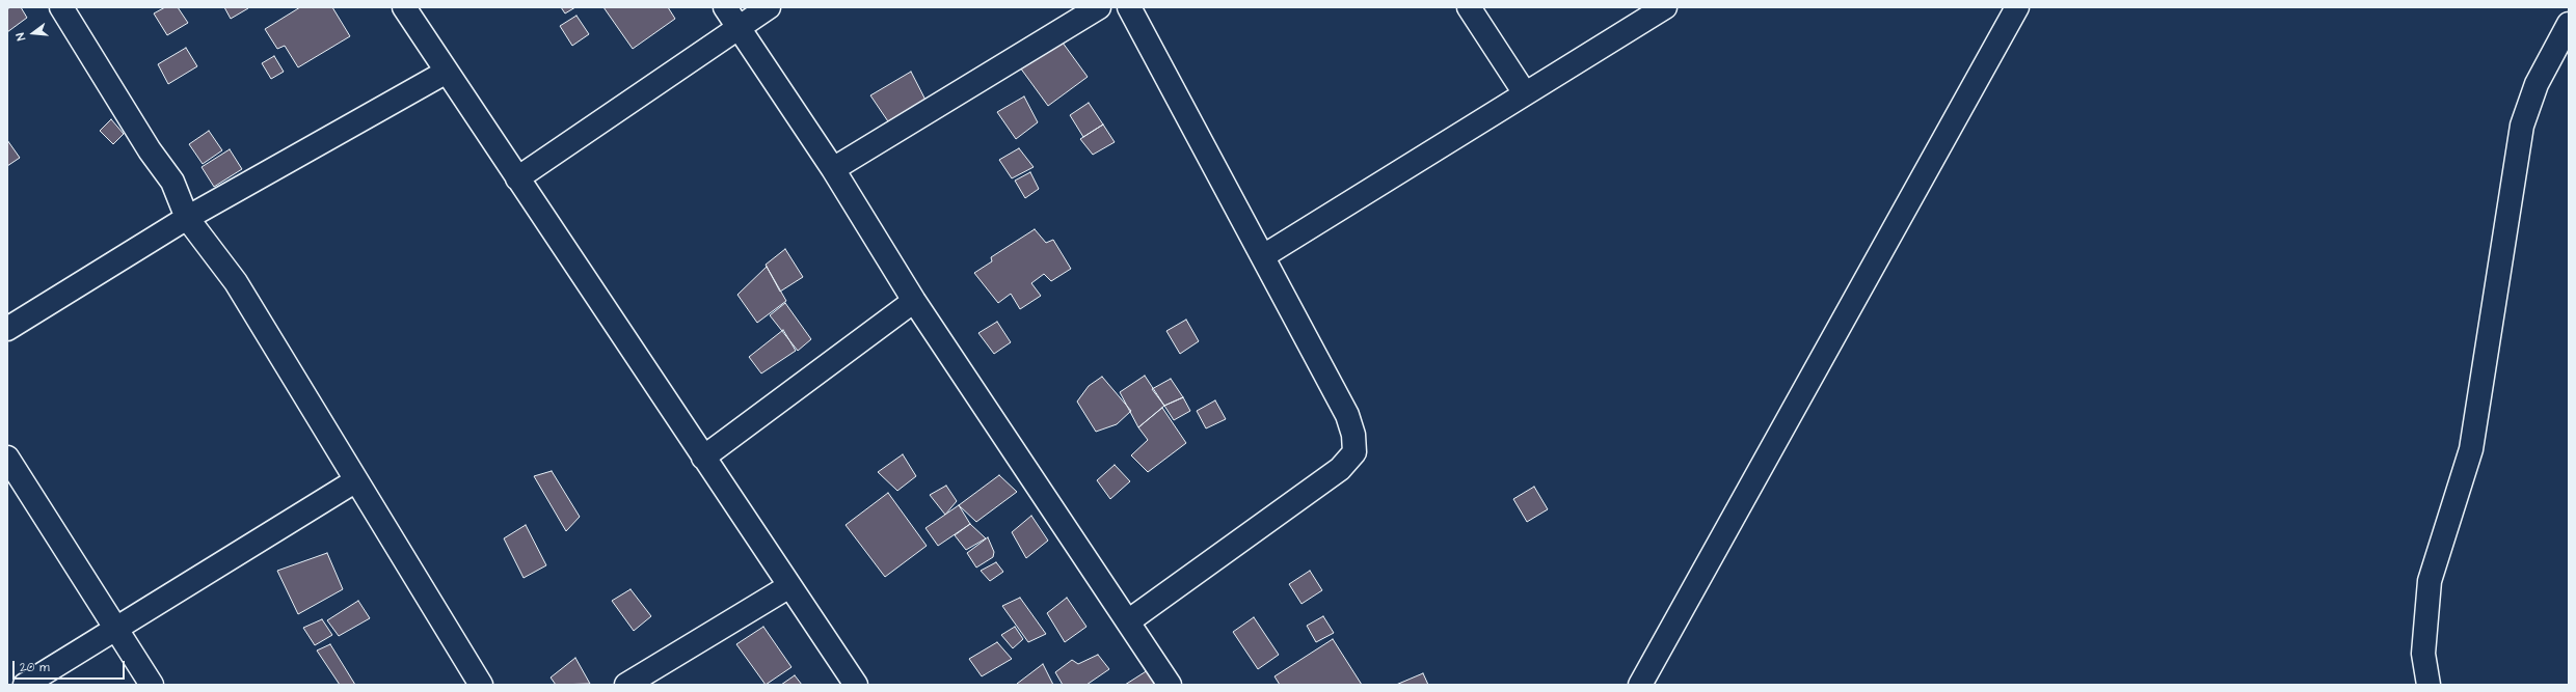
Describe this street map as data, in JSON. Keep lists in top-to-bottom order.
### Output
{
  "scale_bar": "20 m",
  "north": "left"
}
